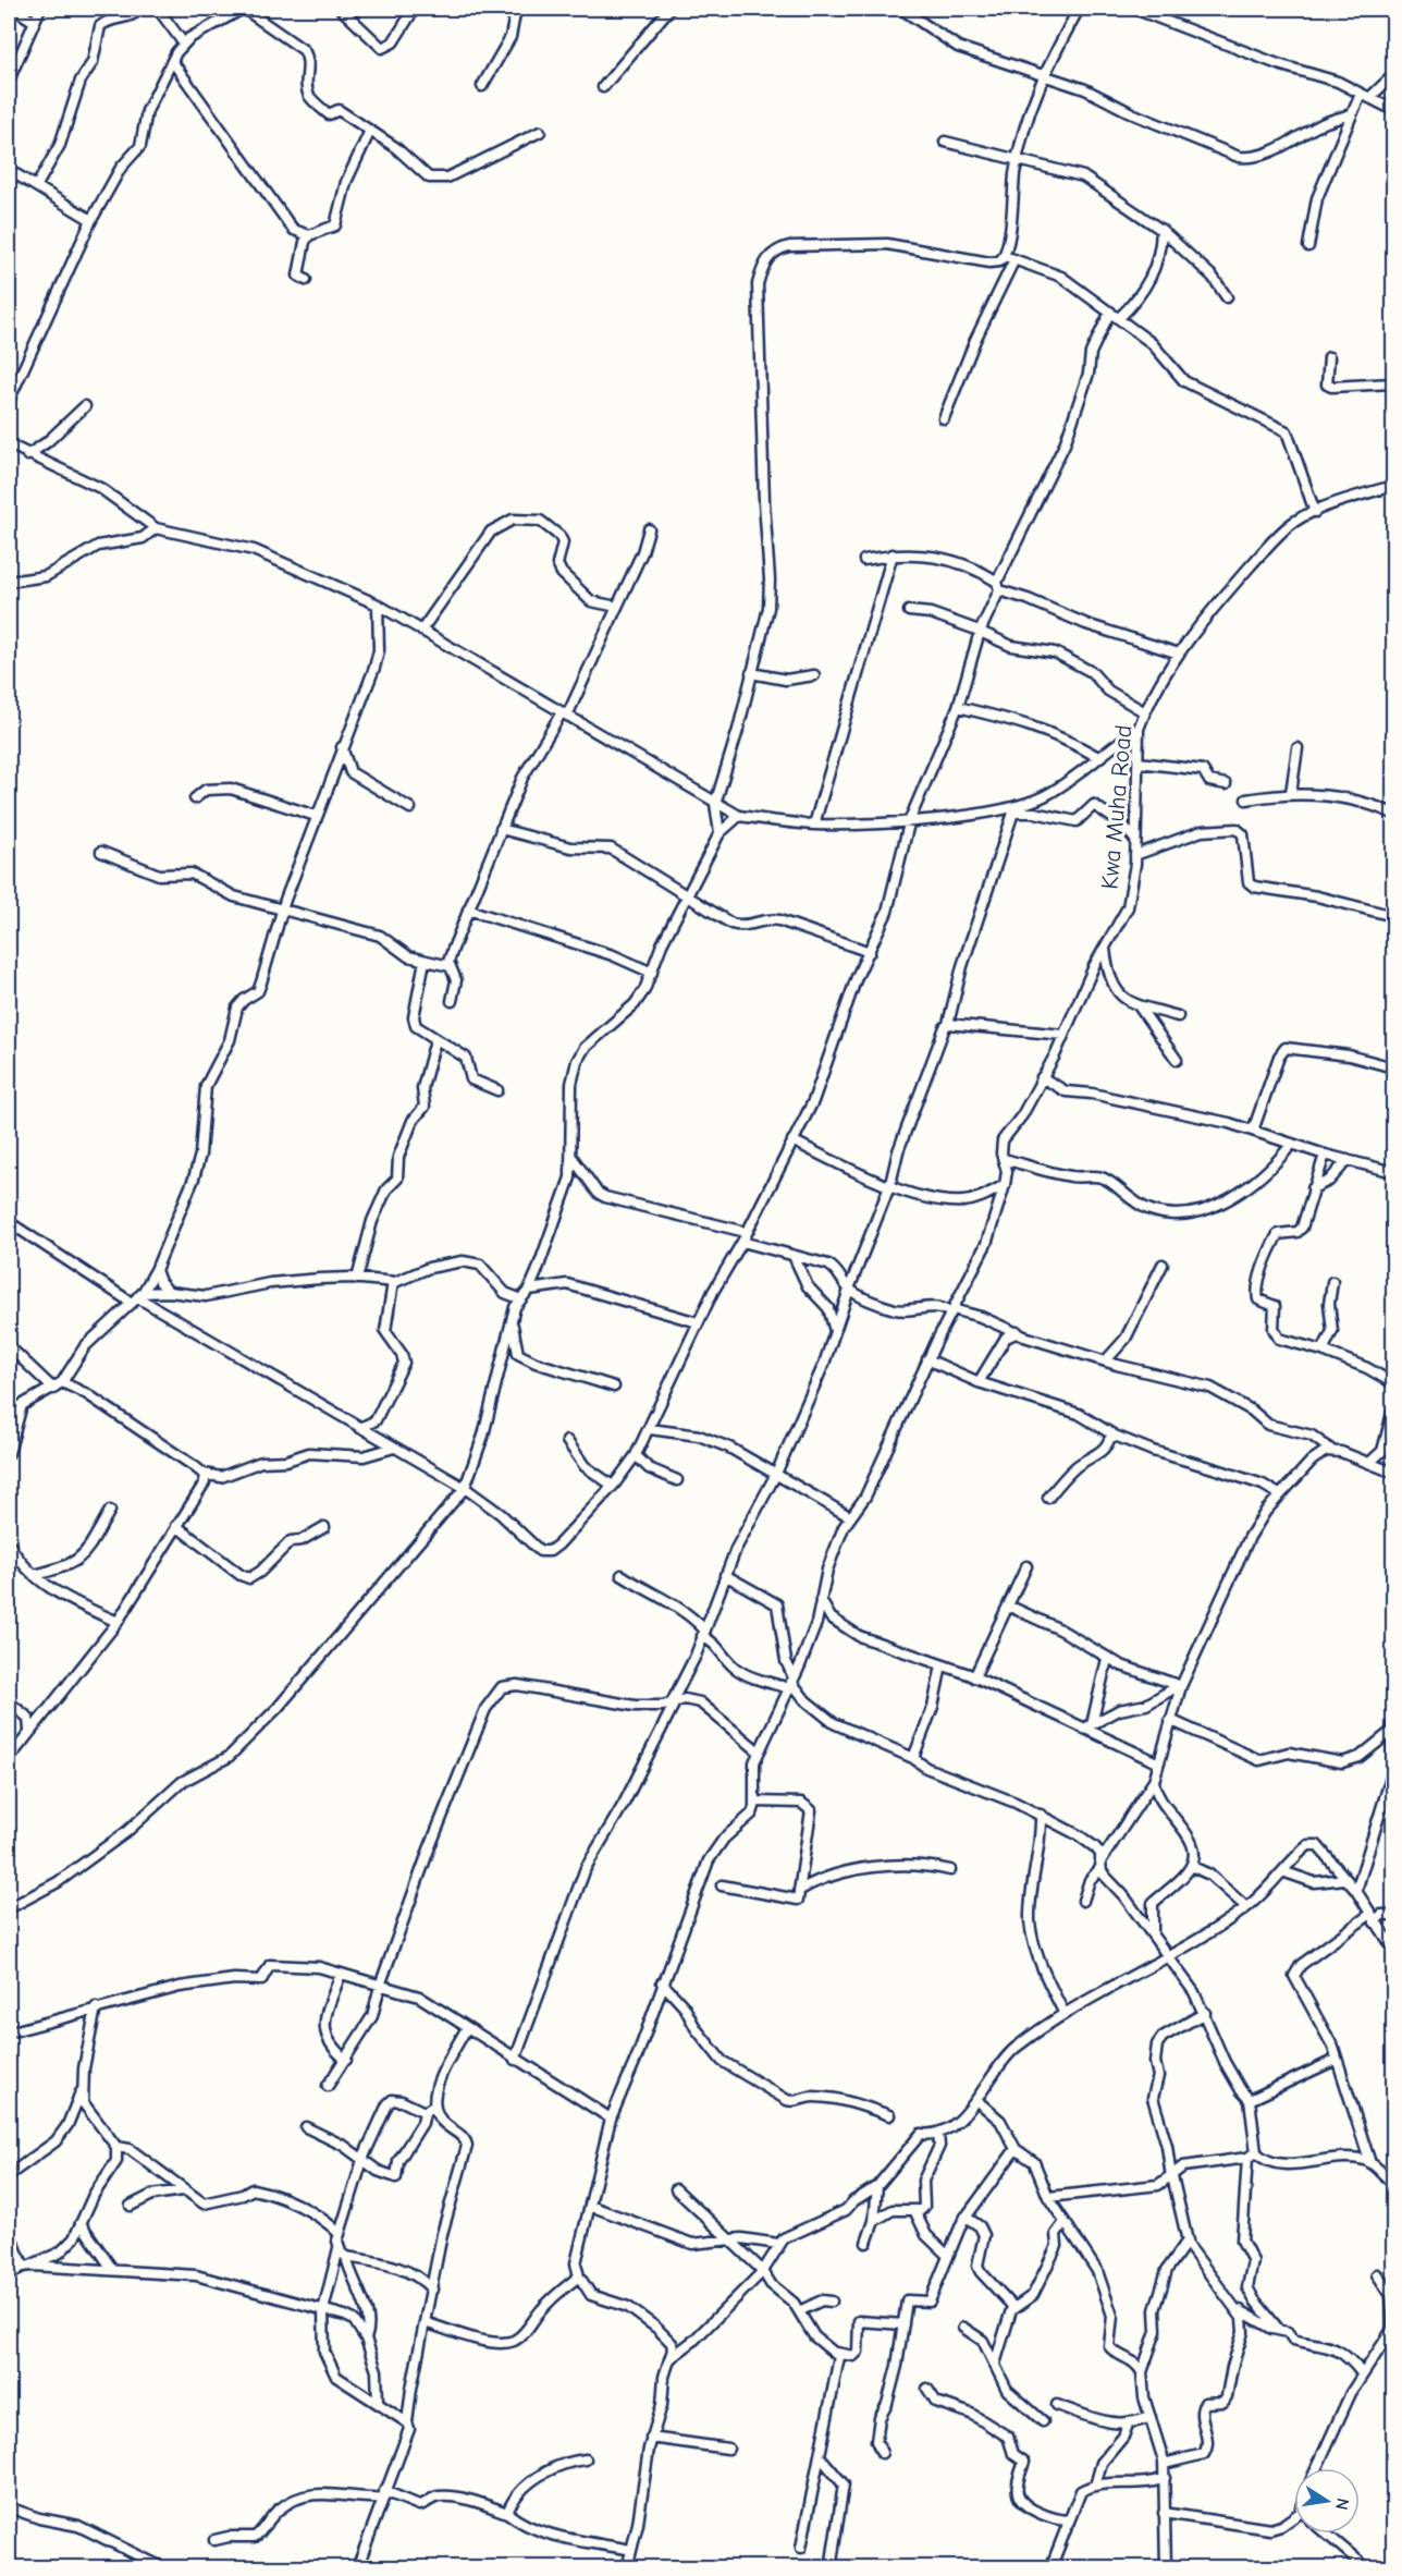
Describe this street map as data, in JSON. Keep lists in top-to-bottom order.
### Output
{
  "streets": {
    "street": ["Kwa Muha Road"]
  },
  "north": "right"
}
